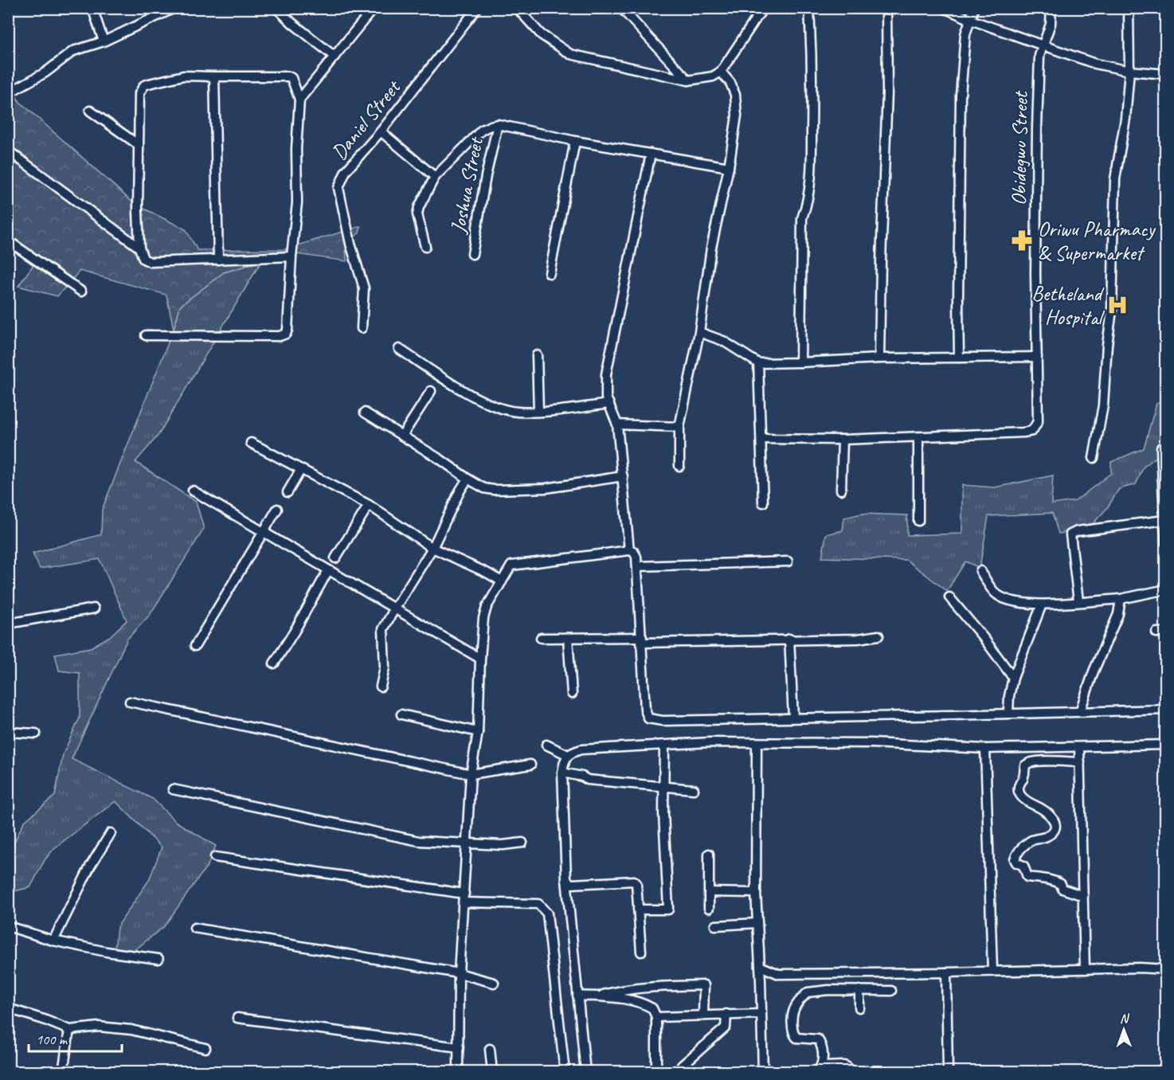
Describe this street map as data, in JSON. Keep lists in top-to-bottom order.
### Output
{
  "streets": {
    "street": ["Daniel Street", "Obidegwu Street", "Joshua Street"]
  },
  "places": {
    "pharmacy": ["Oriwu Pharmacy & Supermarket"],
    "hospital": ["Betheland Hospital"]
  },
  "scale_bar": "100 m",
  "north": "top"
}
